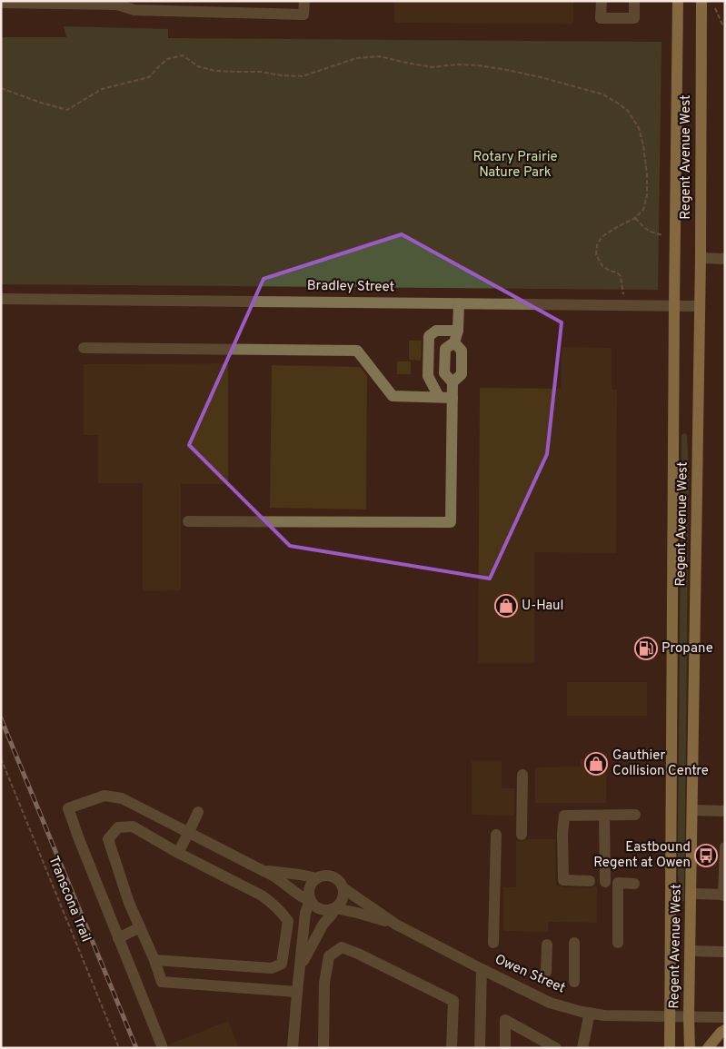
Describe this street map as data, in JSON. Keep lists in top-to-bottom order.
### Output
{
  "streets": {
    "main road": ["Regent Avenue West"],
    "street": ["Bradley Street", "Owen Street"],
    "path": ["Transcona Trail"]
  },
  "crossings": [
    ["Regent Avenue West", "Bradley Street"],
    ["Regent Avenue West", "Owen Street"]
  ],
  "parks": ["Rotary Prairie Nature Park"],
  "places": {
    "shop": ["U-Haul", "Gauthier Collision Centre"],
    "fuel station": ["Propane"],
    "bus stop": ["Eastbound Regent at Owen"]
  }
}
